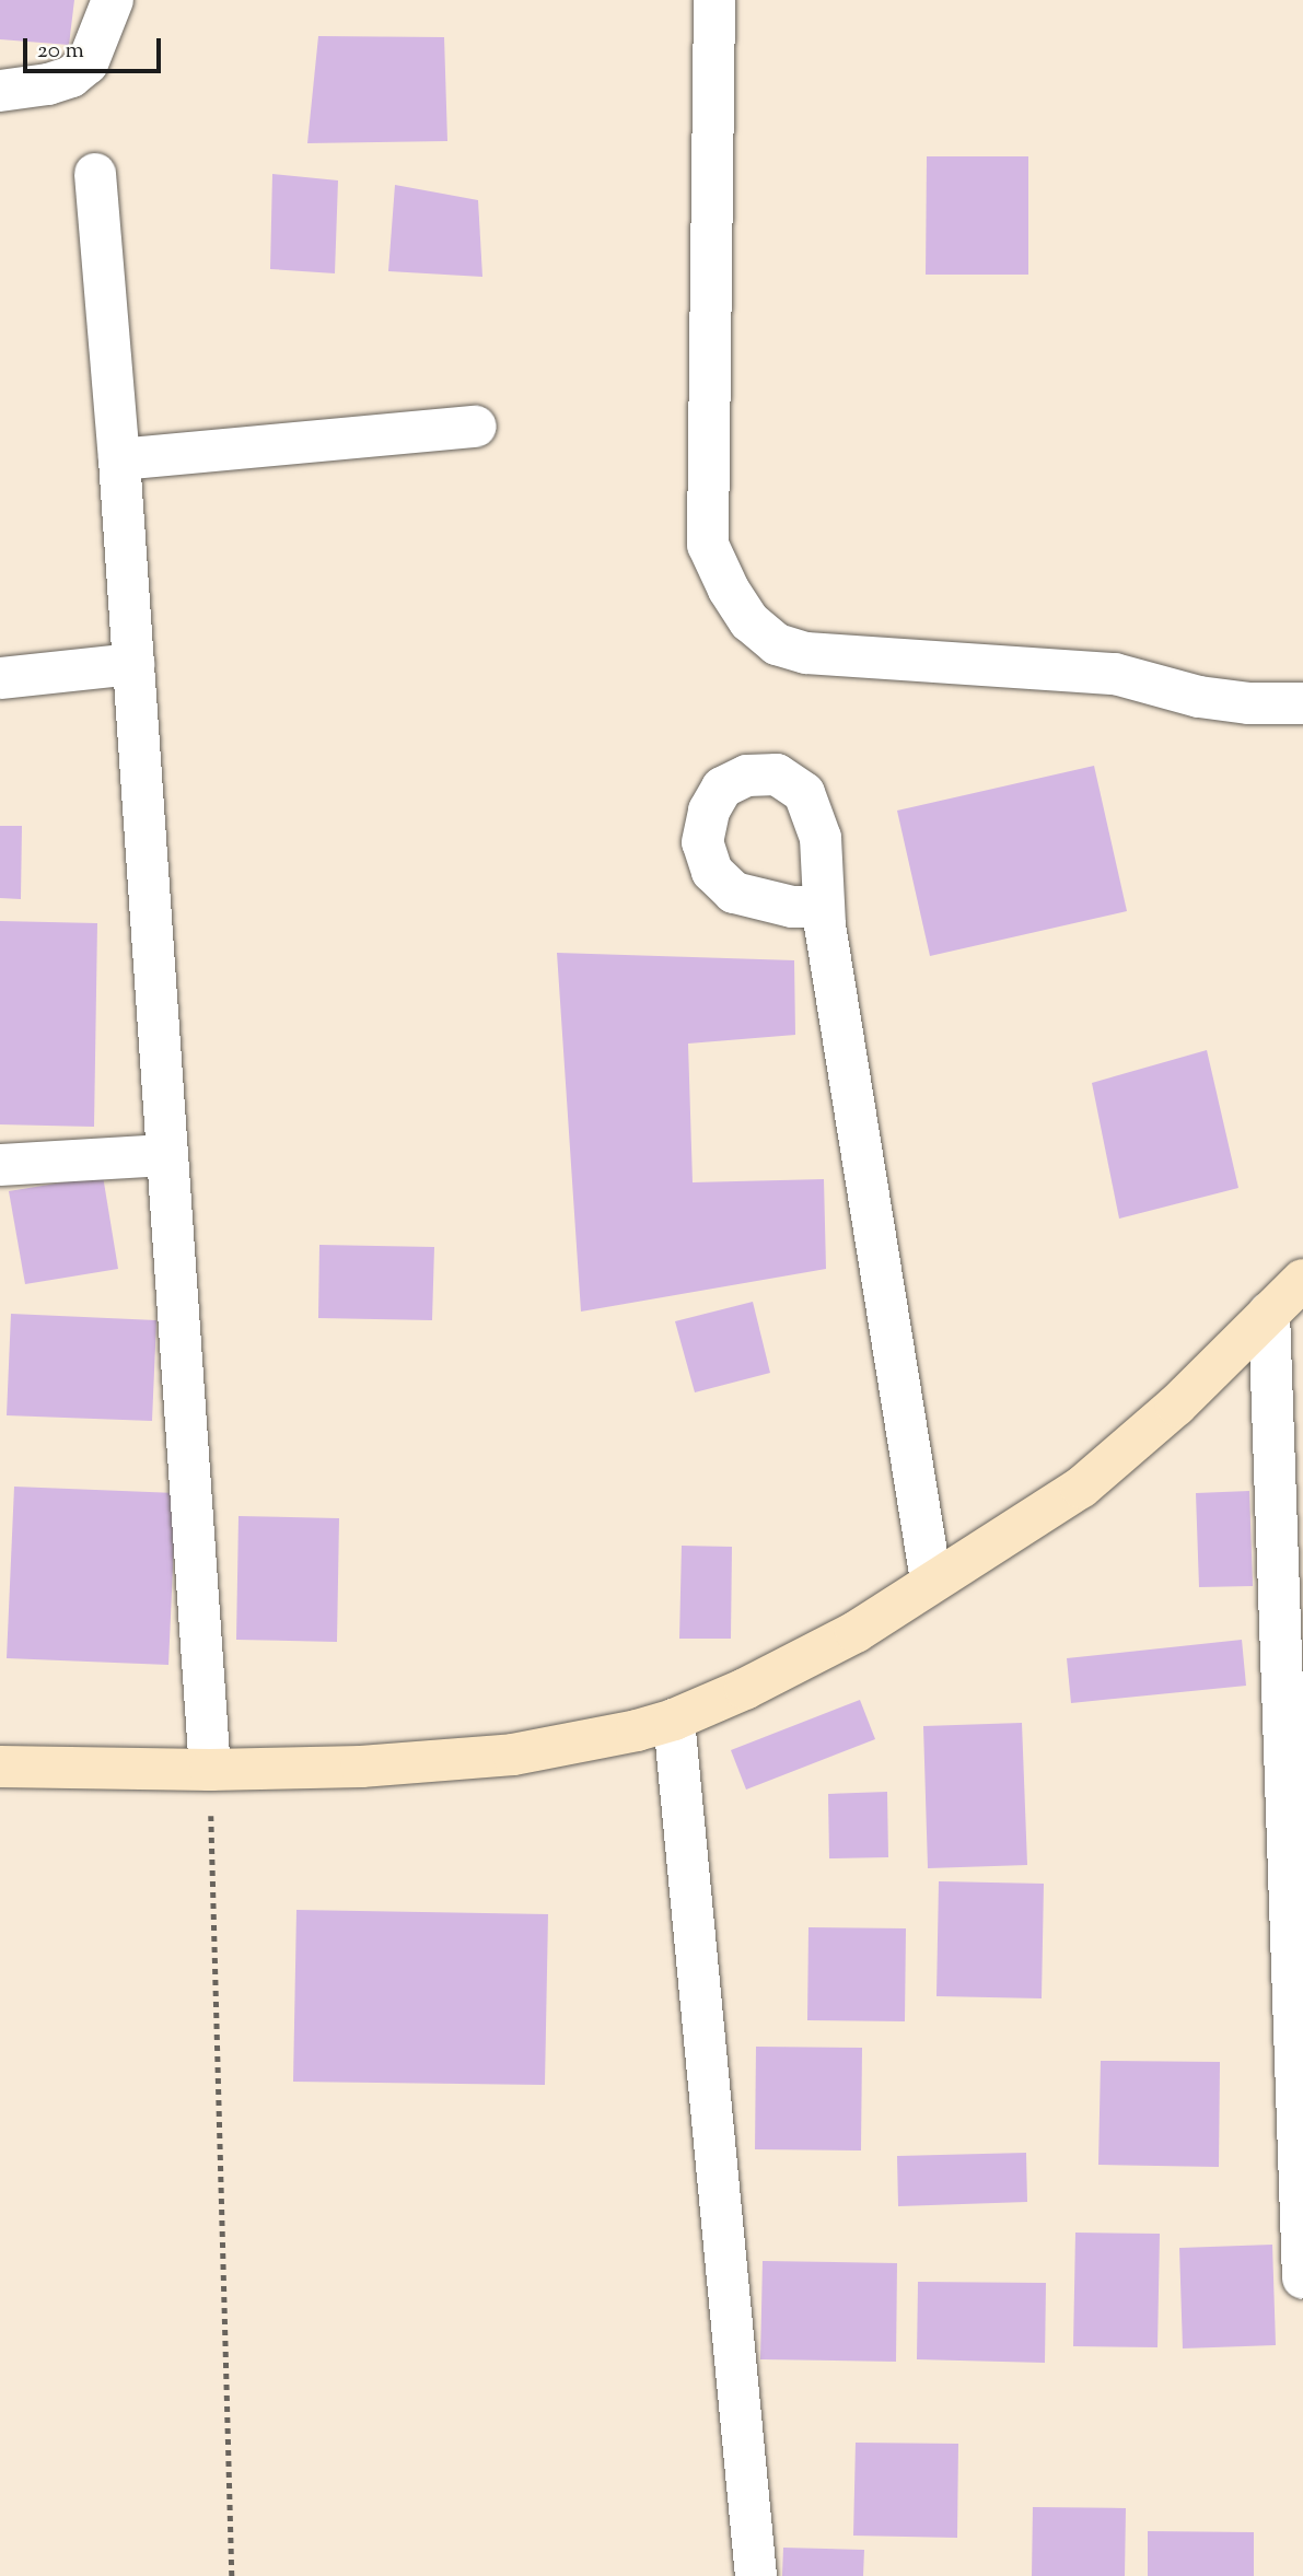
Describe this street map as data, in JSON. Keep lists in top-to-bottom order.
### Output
{
  "scale_bar": "20 m"
}
